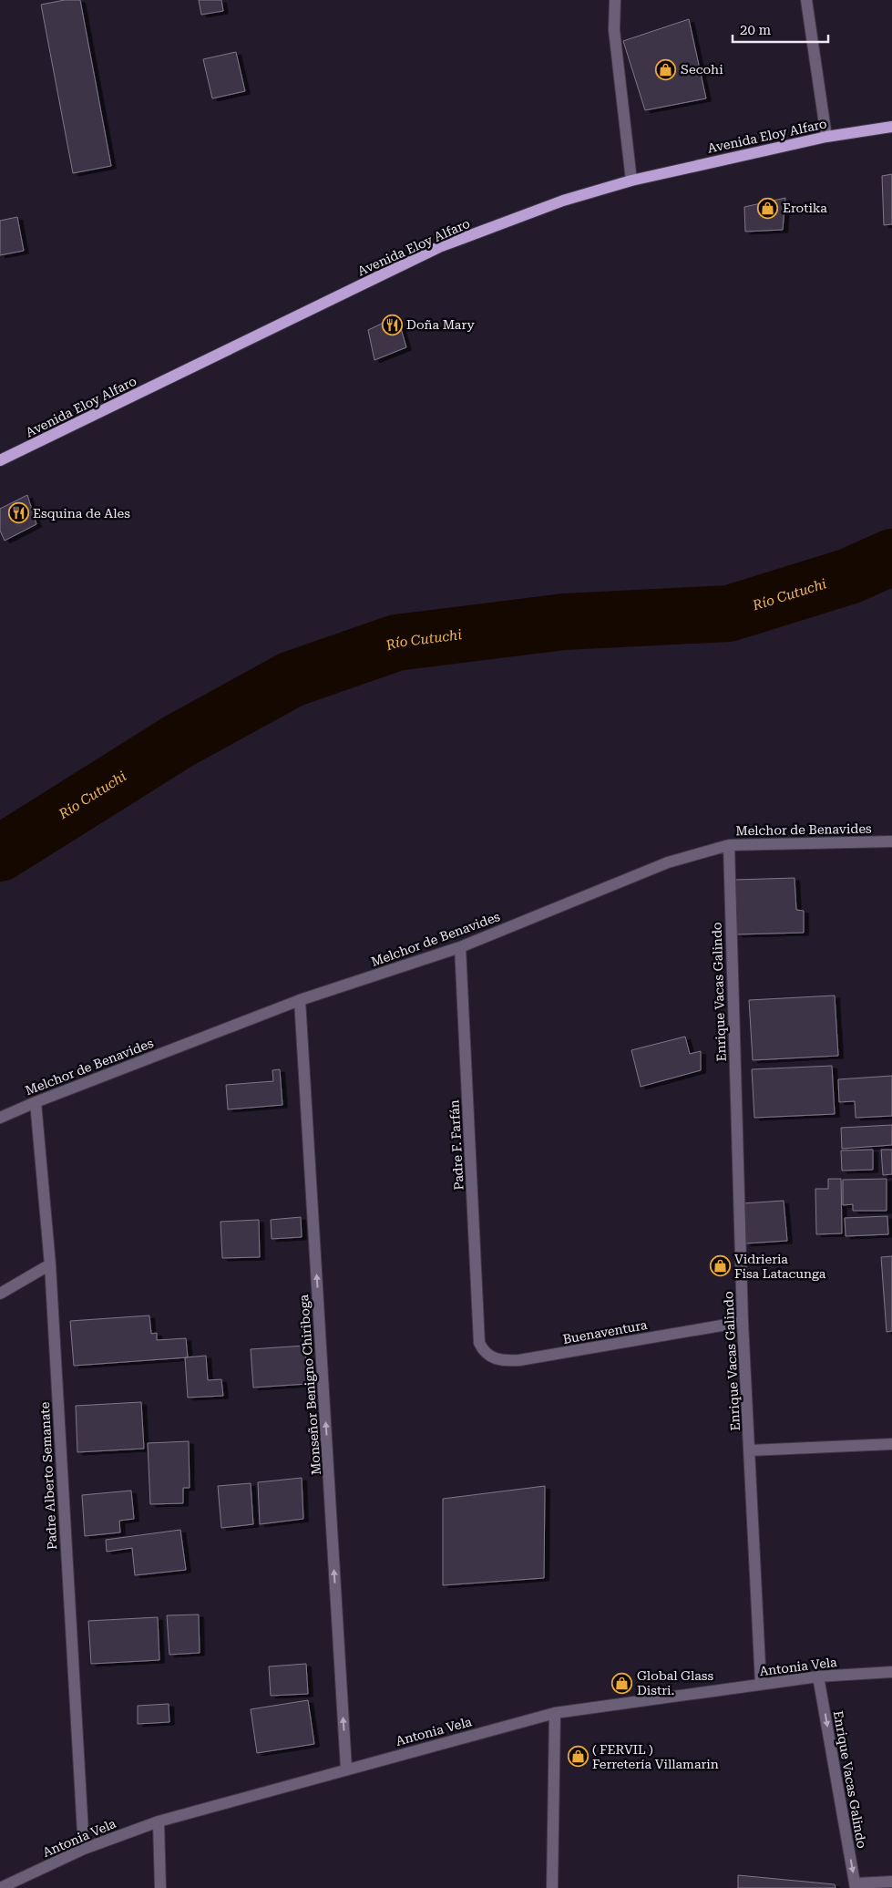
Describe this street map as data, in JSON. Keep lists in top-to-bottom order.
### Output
{
  "streets": {
    "main road": ["Avenida Eloy Alfaro"],
    "street": [
      "Melchor de Benavides",
      "Enrique Vacas Galindo",
      "Padre F. Farfán",
      "Buenaventura",
      "Monseñor Benigno Chiriboga",
      "Padre Alberto Semanate",
      "Antonia Vela"
    ]
  },
  "crossings": [
    ["Melchor de Benavides", "Enrique Vacas Galindo"],
    ["Melchor de Benavides", "Padre F. Farfán"],
    ["Melchor de Benavides", "Monseñor Benigno Chiriboga"],
    ["Melchor de Benavides", "Padre Alberto Semanate"],
    ["Enrique Vacas Galindo", "Buenaventura"],
    ["Enrique Vacas Galindo", "Antonia Vela"],
    ["Padre F. Farfán", "Buenaventura"],
    ["Monseñor Benigno Chiriboga", "Antonia Vela"],
    ["Padre Alberto Semanate", "Antonia Vela"]
  ],
  "one_way": ["Monseñor Benigno Chiriboga"],
  "water": ["Río Cutuchi"],
  "places": {
    "shop": [
      "Secohi",
      "Erotika",
      "Vidrieria Fisa Latacunga",
      "Global Glass Distri.",
      "( FERVIL ) Ferretería Villamarin"
    ],
    "restaurant": ["Doña Mary", "Esquina de Ales"]
  },
  "scale_bar": "20 m"
}
